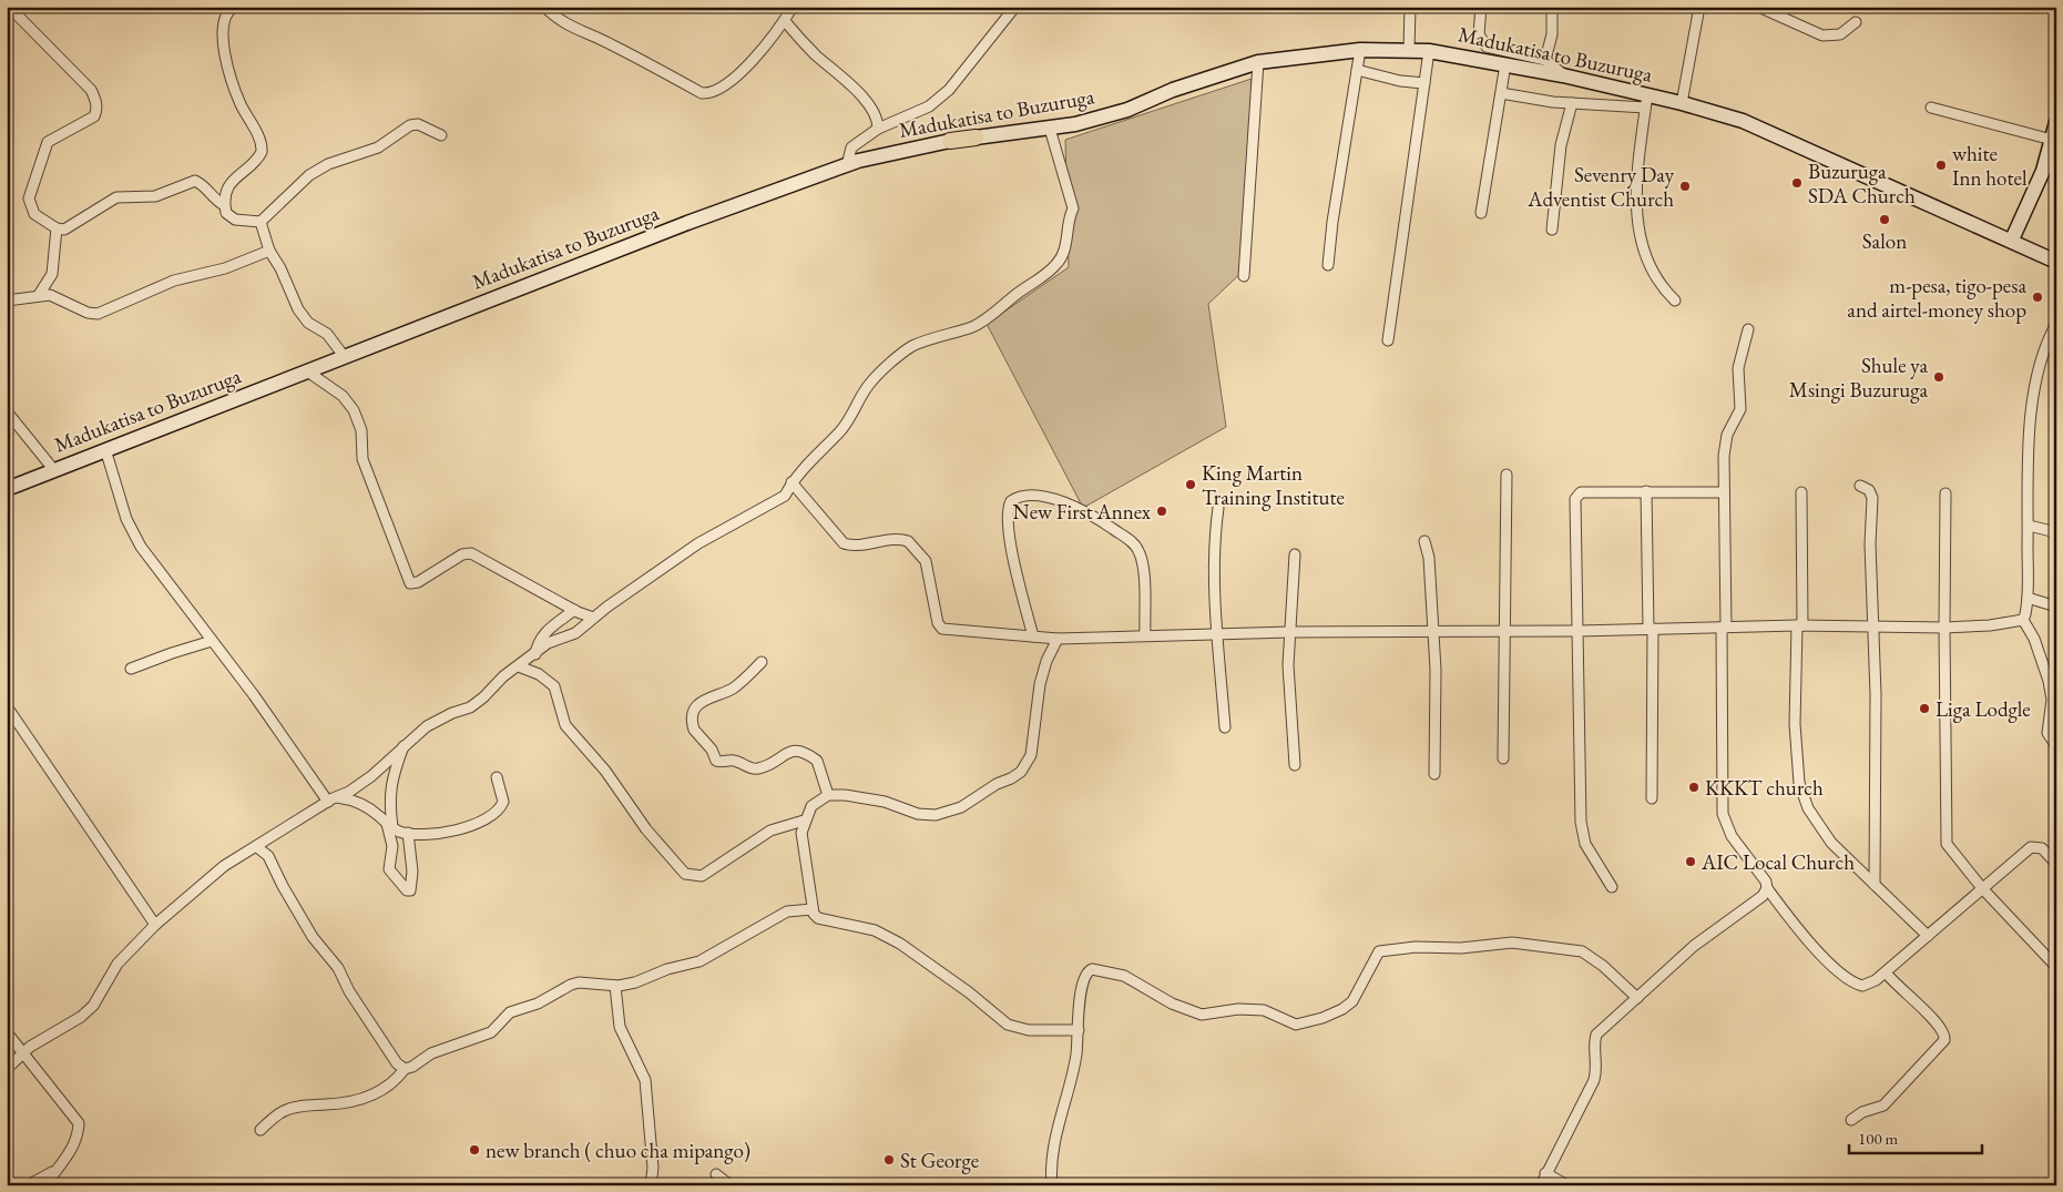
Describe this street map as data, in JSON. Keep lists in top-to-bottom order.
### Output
{
  "streets": {
    "main road": ["Madukatisa to Buzuruga"]
  },
  "places": [
    "white Inn hotel",
    "Buzuruga SDA Church",
    "Sevenry Day Adventist Church",
    "Salon",
    "m-pesa, tigo-pesa and airtel-money shop",
    "Shule ya Msingi Buzuruga",
    "King Martin Training Institute",
    "New First Annex",
    "Liga Lodgle",
    "KKKT church",
    "AIC Local Church",
    "new branch ( chuo cha mipango)",
    "St George"
  ],
  "scale_bar": "100 m"
}
